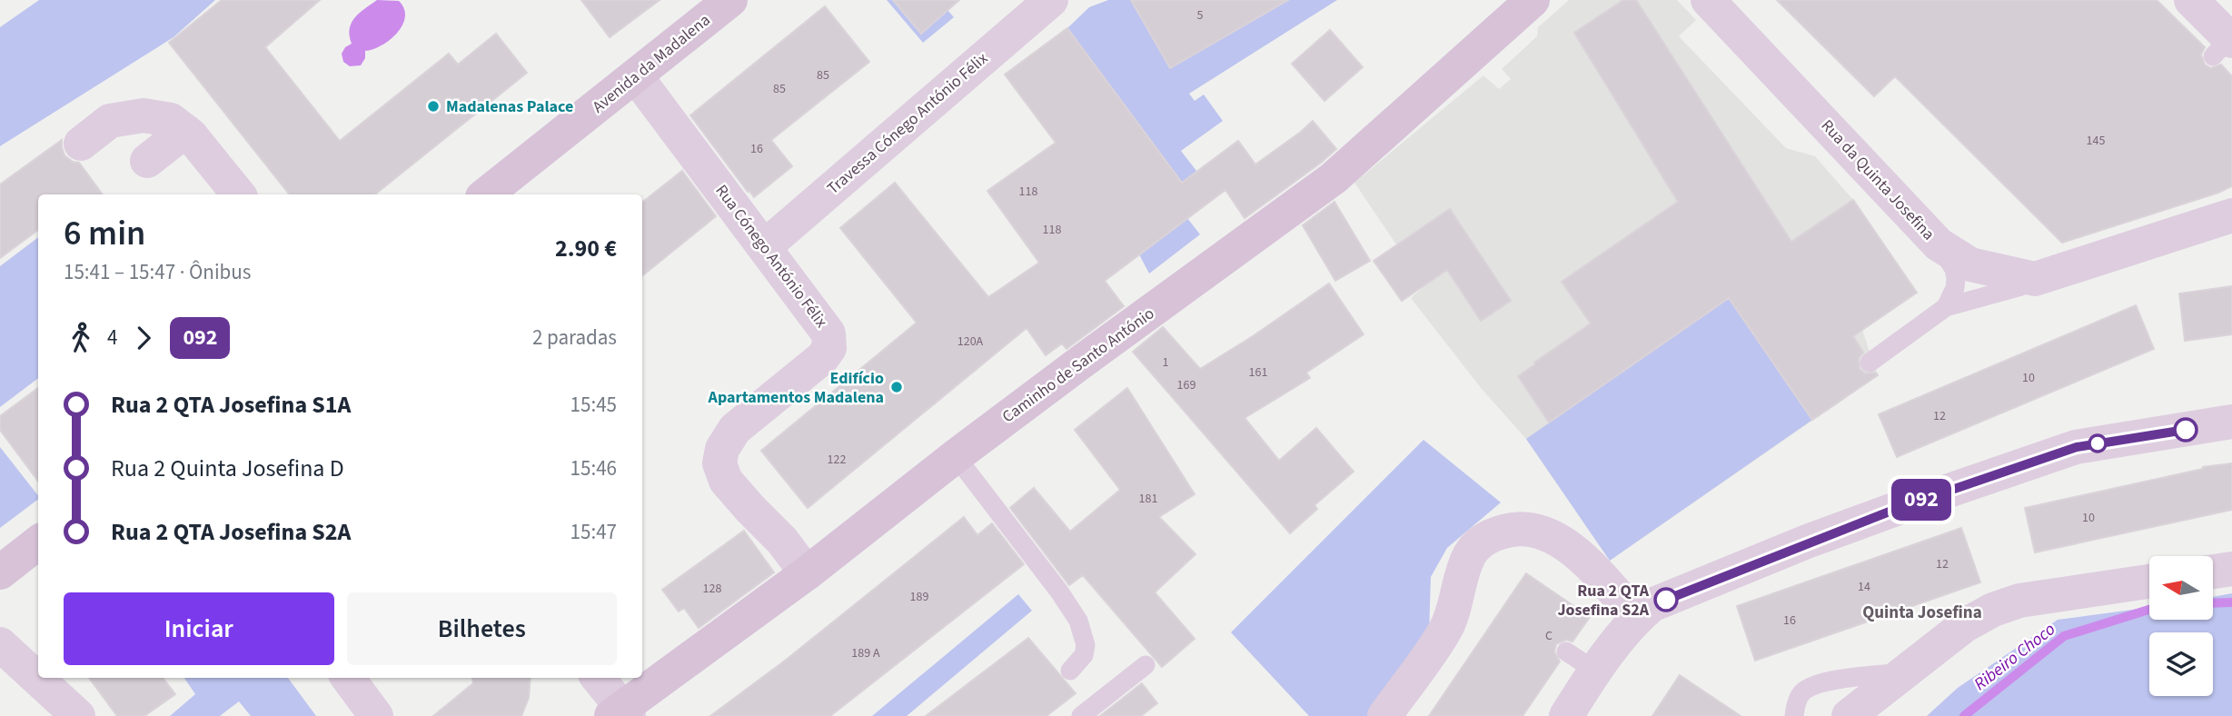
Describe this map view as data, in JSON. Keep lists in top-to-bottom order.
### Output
{
  "streets": {
    "street": [
      "Avenida da Madalena",
      "Travessa Cónego António Félix",
      "Rua da Quinta Josefina",
      "Rua Cónego António Félix",
      "Caminho de Santo António"
    ]
  },
  "crossings": [
    ["Avenida da Madalena", "Rua Cónego António Félix"],
    ["Travessa Cónego António Félix", "Rua Cónego António Félix"],
    ["Rua Cónego António Félix", "Caminho de Santo António"]
  ],
  "districts": ["Quinta Josefina"],
  "water": ["Ribeiro Choco"],
  "places": ["Madalenas Palace", "Edifício Apartamentos Madalena", "Rua 2 QTA Josefina S2A"],
  "lines": ["bus line 092"],
  "house_numbers": [
    "5",
    "85",
    "85",
    "145",
    "16",
    "118",
    "118",
    "120A",
    "1",
    "161",
    "10",
    "169",
    "12",
    "122",
    "181",
    "10",
    "12",
    "14",
    "128",
    "189",
    "16",
    "C",
    "189 A"
  ],
  "north": "left",
  "page": {
    "on_map": "092",
    "heading": ["6 min", "15:41 – 15:47 · Ônibus", "2.90 €"],
    "legs": ["4", "092", "2 paradas"],
    "list": [
      {
        "name": "Rua 2 QTA Josefina S1A",
        "value": "15:45"
      },
      {
        "name": "Rua 2 Quinta Josefina D",
        "value": "15:46"
      },
      {
        "name": "Rua 2 QTA Josefina S2A",
        "value": "15:47"
      }
    ],
    "buttons": ["Iniciar", "Bilhetes"]
  }
}
